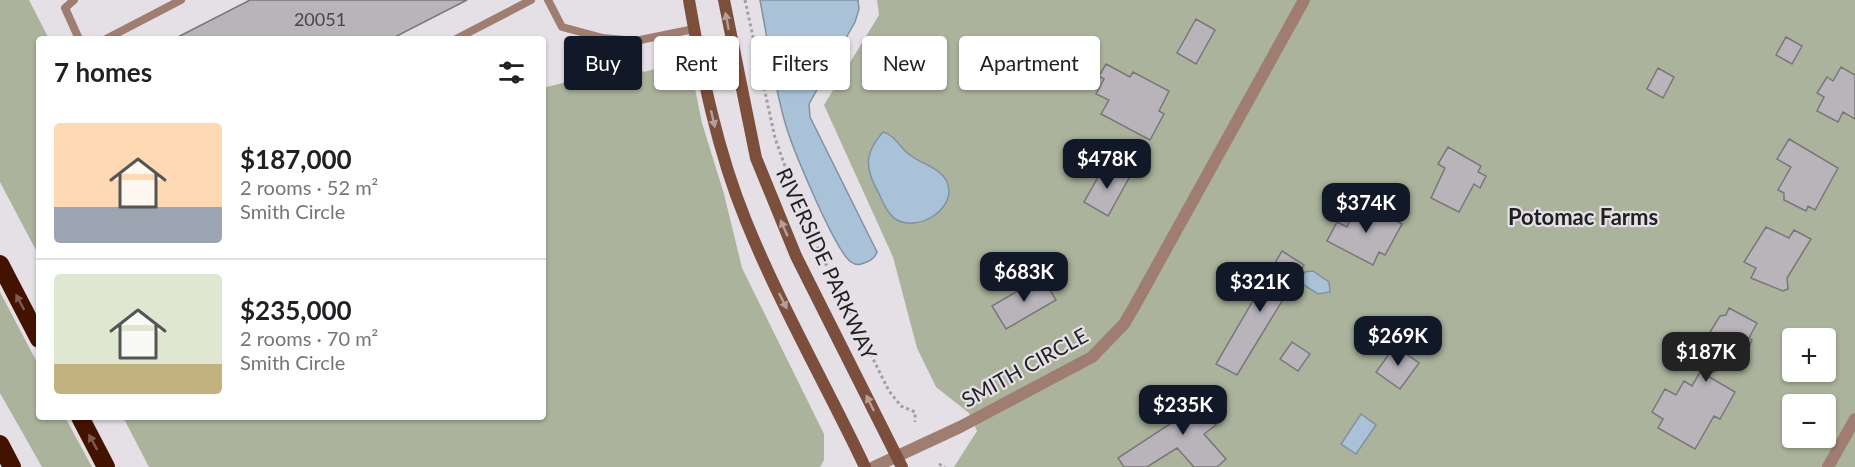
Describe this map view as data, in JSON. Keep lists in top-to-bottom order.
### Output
{
  "streets": {
    "main road": ["RIVERSIDE PARKWAY"],
    "street": ["SMITH CIRCLE"]
  },
  "crossings": [
    ["RIVERSIDE PARKWAY", "SMITH CIRCLE"]
  ],
  "districts": ["Potomac Farms"],
  "house_numbers": ["20051"],
  "page": {
    "chip": [
      "Buy",
      "Rent",
      "Filters",
      "New",
      "Apartment"
    ],
    "heading": "7 homes",
    "list": [
      {
        "name": "$187,000",
        "note": "2 rooms · 52 m² · Smith Circle"
      },
      {
        "name": "$235,000",
        "note": "2 rooms · 70 m² · Smith Circle"
      }
    ],
    "price": [
      "$478K",
      "$374K",
      "$683K",
      "$321K",
      "$269K",
      "$187K",
      "$235K"
    ],
    "map_buttons": ["+", "−"]
  }
}
